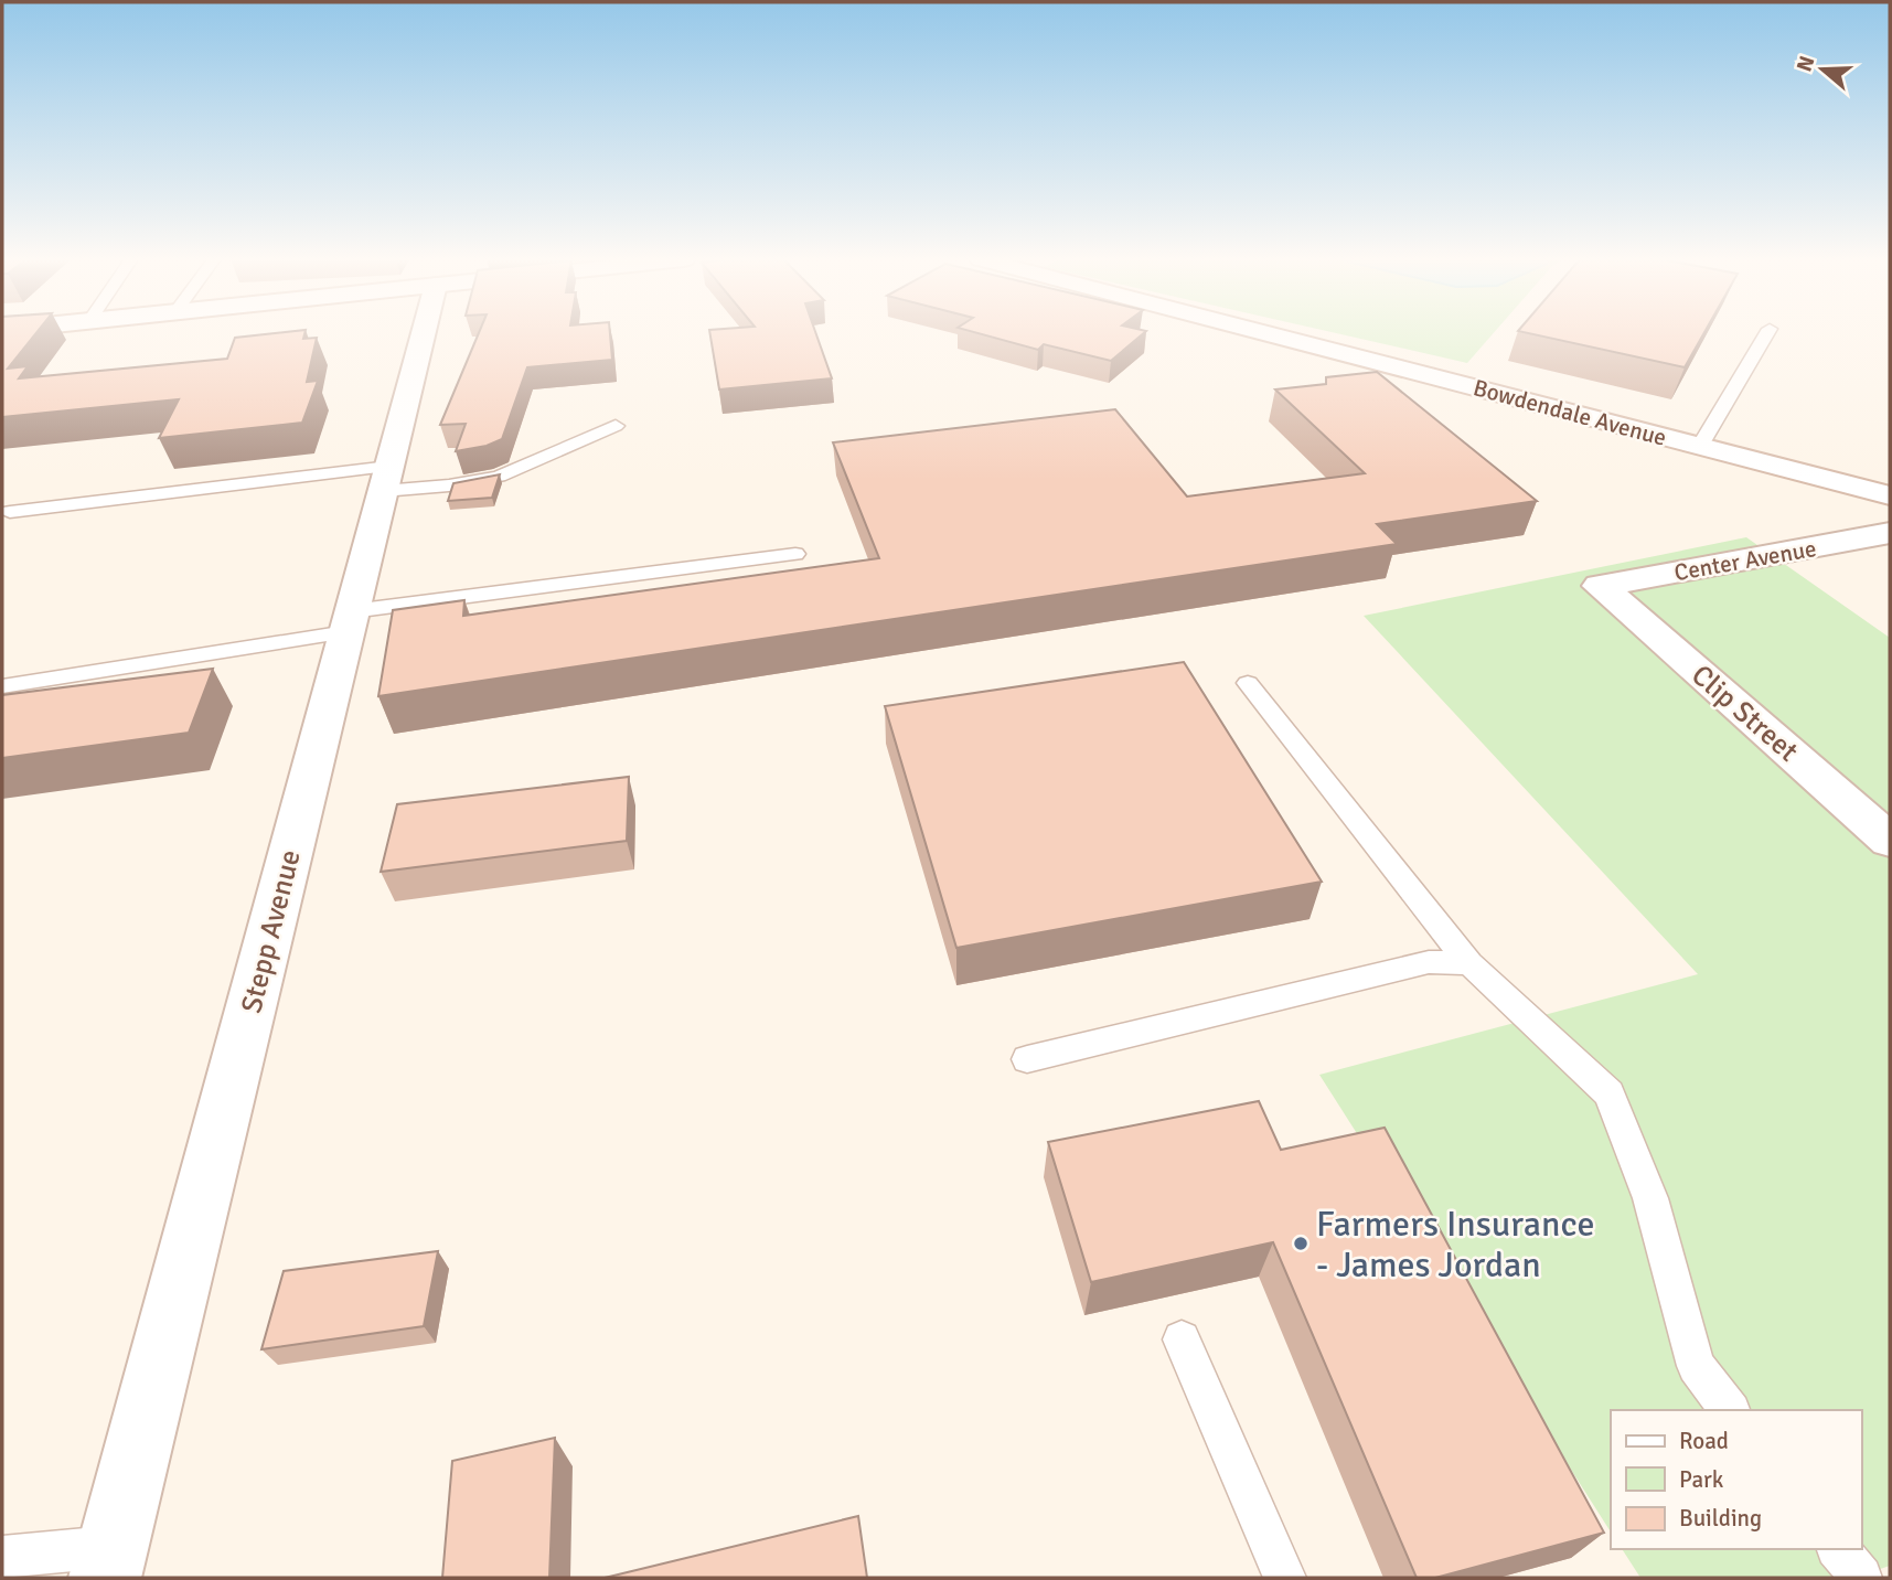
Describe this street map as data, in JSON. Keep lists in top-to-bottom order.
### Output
{
  "streets": {
    "street": [
      "Bowdendale Avenue",
      "Center Avenue",
      "Clip Street",
      "Stepp Avenue"
    ]
  },
  "crossings": [
    ["Center Avenue", "Clip Street"]
  ],
  "places": ["Farmers Insurance - James Jordan"],
  "legend": ["Road", "Park", "Building"],
  "north": "left"
}
